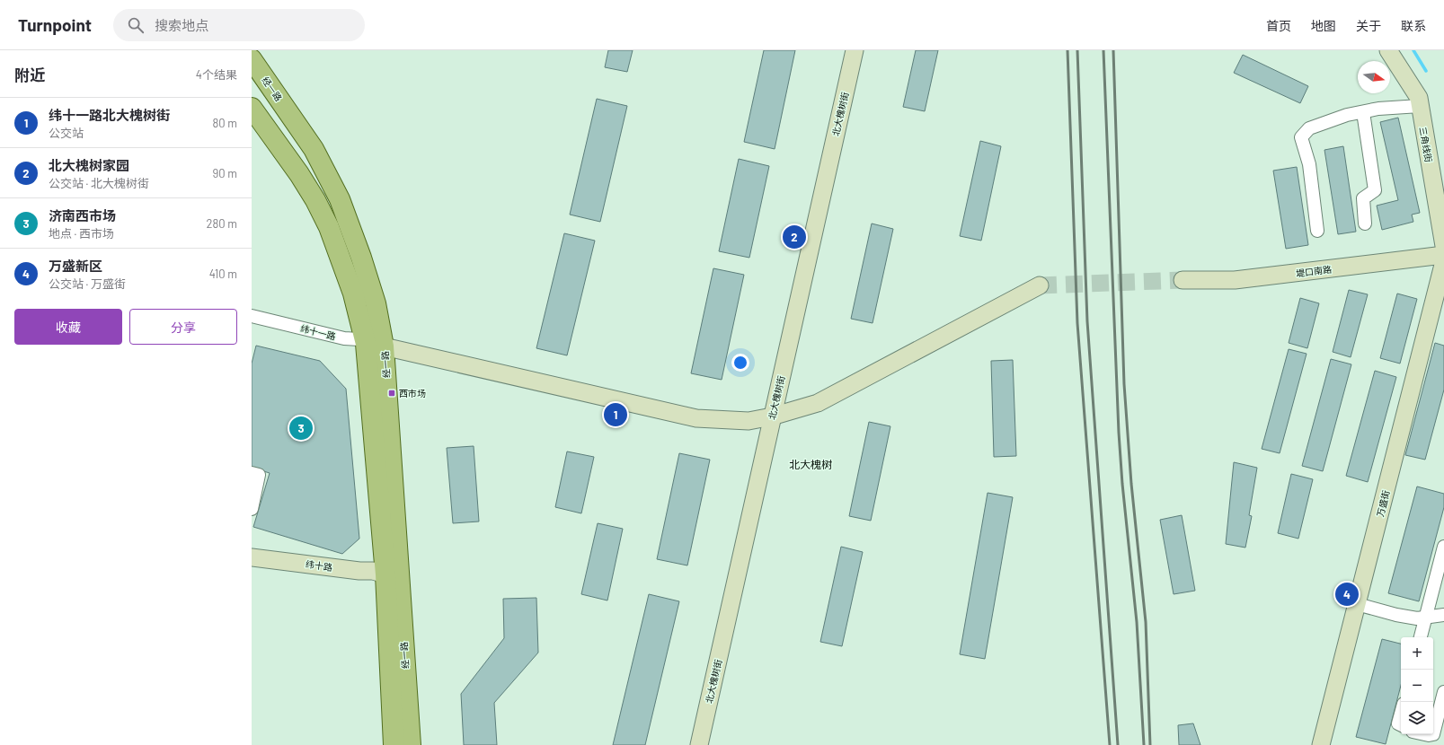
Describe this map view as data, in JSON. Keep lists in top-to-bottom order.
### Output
{
  "streets": {
    "main road": ["经一路"],
    "street": [
      "北大槐树街",
      "三角线街",
      "堤口南路",
      "纬十一路",
      "万盛街",
      "纬十路"
    ]
  },
  "crossings": [
    ["经一路", "纬十一路"],
    ["经一路", "纬十路"]
  ],
  "districts": ["北大槐树"],
  "places": {
    "transit": ["西市场"]
  },
  "north": "right",
  "page": {
    "header": "Turnpoint",
    "search": "搜索地点",
    "nav": [
      "首页",
      "地图",
      "关于",
      "联系"
    ],
    "heading": ["附近", "4个结果"],
    "list": [
      {
        "mark": "1",
        "name": "纬十一路北大槐树街",
        "note": "公交站",
        "value": "80 m"
      },
      {
        "mark": "2",
        "name": "北大槐树家园",
        "note": "公交站 · 北大槐树街",
        "value": "90 m"
      },
      {
        "mark": "3",
        "name": "济南西市场",
        "note": "地点 · 西市场",
        "value": "280 m"
      },
      {
        "mark": "4",
        "name": "万盛新区",
        "note": "公交站 · 万盛街",
        "value": "410 m"
      }
    ],
    "pins": [
      "2",
      "1",
      "3",
      "4"
    ],
    "buttons": ["收藏", "分享"],
    "map_buttons": ["+", "−"]
  }
}
